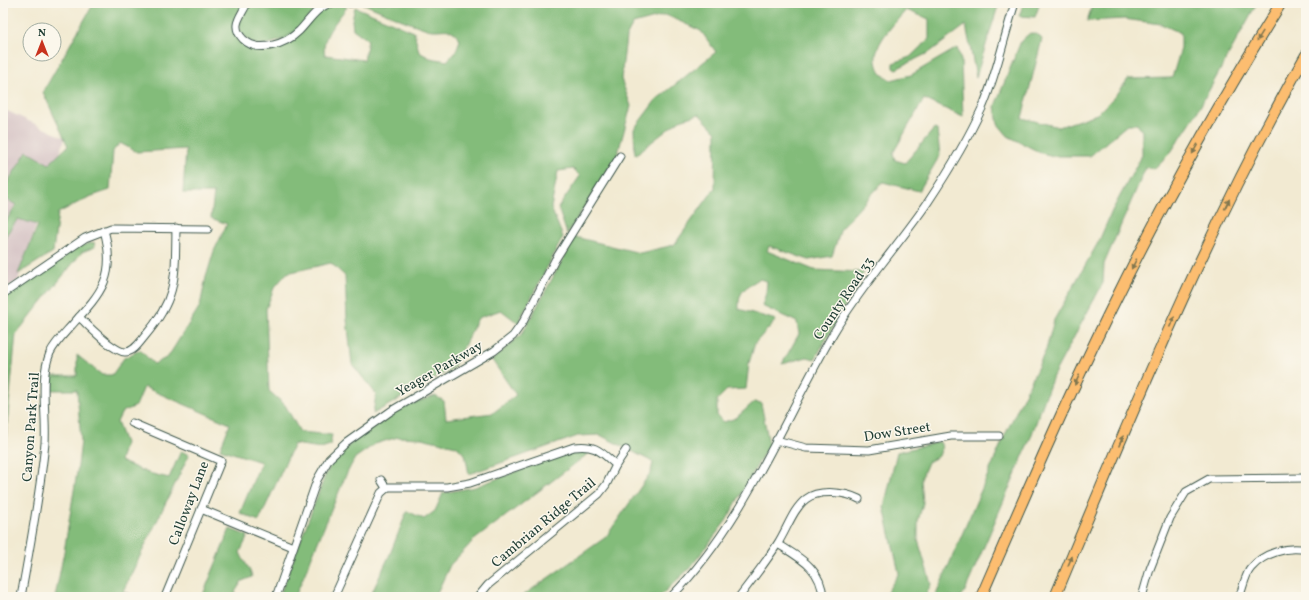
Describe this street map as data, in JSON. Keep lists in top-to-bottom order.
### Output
{
  "streets": {
    "street": [
      "County Road 33",
      "Yeager Parkway",
      "Canyon Park Trail",
      "Dow Street",
      "Calloway Lane",
      "Cambrian Ridge Trail"
    ]
  },
  "crossings": [
    ["County Road 33", "Dow Street"]
  ],
  "north": "top"
}
